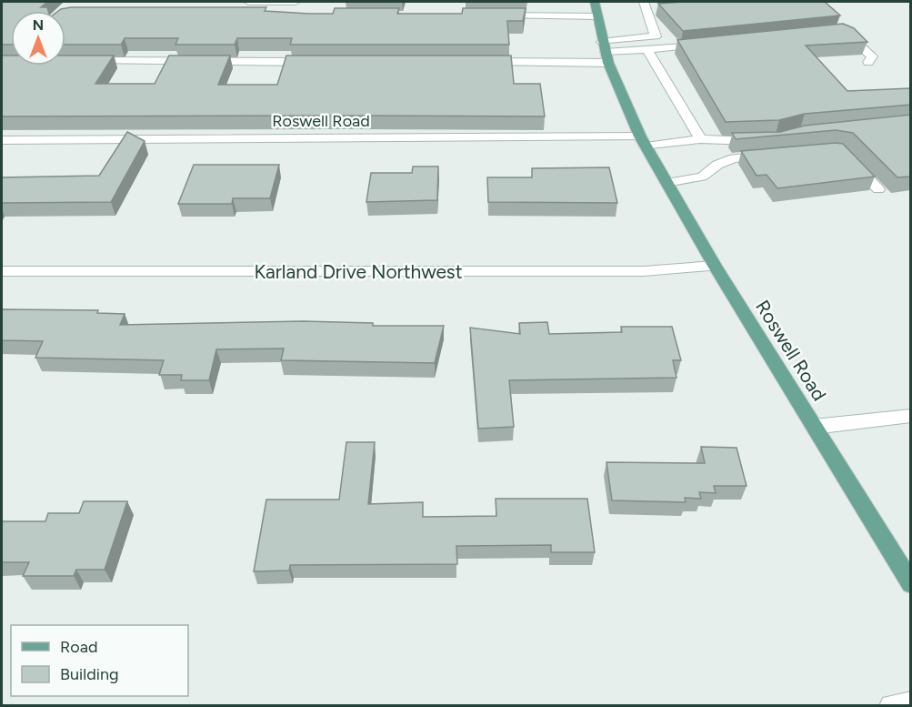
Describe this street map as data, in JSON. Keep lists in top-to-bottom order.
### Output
{
  "streets": {
    "main road": ["Roswell Road"],
    "street": ["Karland Drive Northwest"]
  },
  "crossings": [
    ["Roswell Road", "Karland Drive Northwest"]
  ],
  "legend": ["Road", "Building"],
  "north": "top"
}
